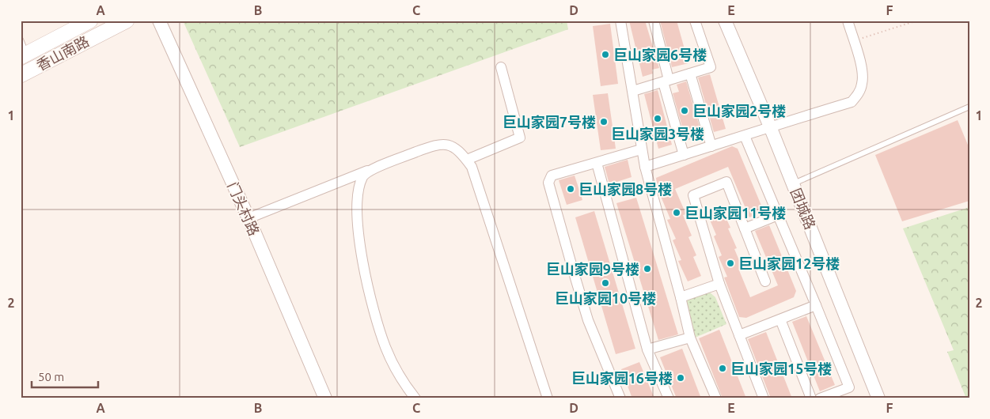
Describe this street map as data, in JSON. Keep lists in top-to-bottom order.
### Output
{
  "streets": {
    "main road": ["香山南路"],
    "street": ["门头村路", "团城路"]
  },
  "places": [
    "巨山家园6号楼",
    "巨山家园2号楼",
    "巨山家园3号楼",
    "巨山家园7号楼",
    "巨山家园8号楼",
    "巨山家园11号楼",
    "巨山家园12号楼",
    "巨山家园9号楼",
    "巨山家园10号楼",
    "巨山家园15号楼",
    "巨山家园16号楼"
  ],
  "scale_bar": "50 m",
  "grid": {
    "columns": [
      "A",
      "B",
      "C",
      "D",
      "E",
      "F"
    ],
    "rows": ["1", "2"]
  }
}
